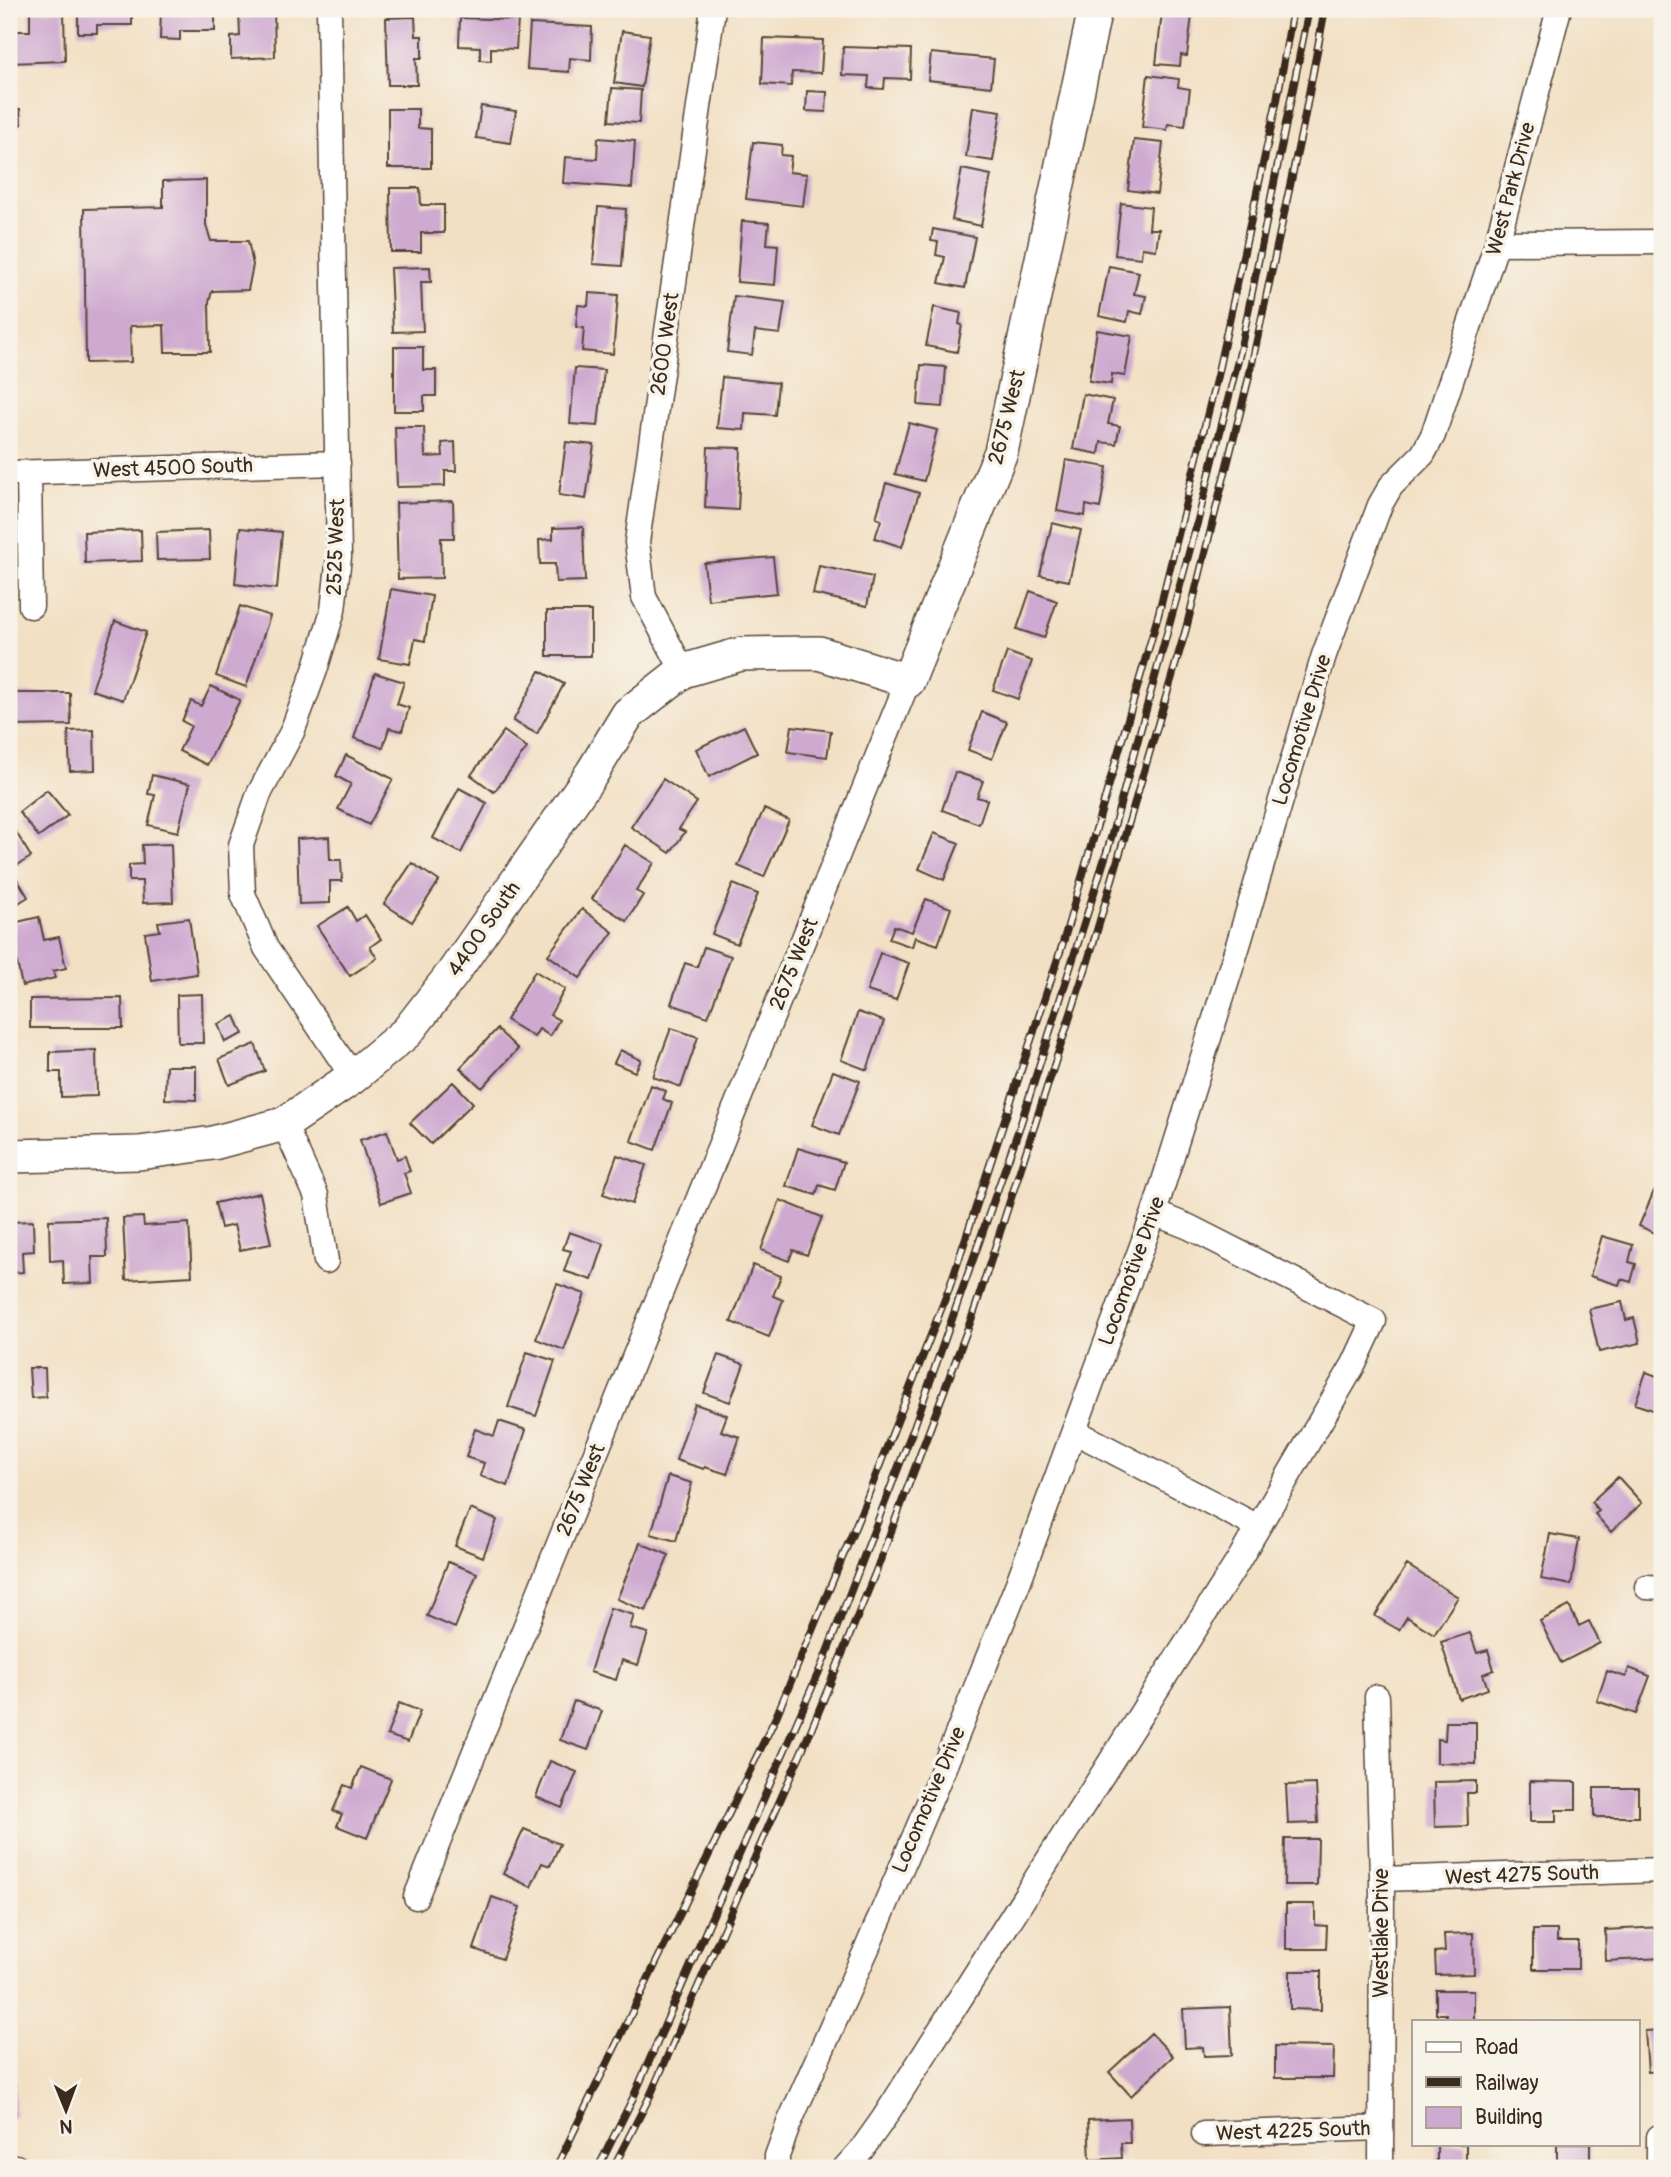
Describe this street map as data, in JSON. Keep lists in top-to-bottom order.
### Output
{
  "streets": {
    "street": [
      "West Park Drive",
      "2600 West",
      "2675 West",
      "West 4500 South",
      "2525 West",
      "Locomotive Drive",
      "4400 South",
      "West 4275 South",
      "Westlake Drive",
      "West 4225 South"
    ]
  },
  "crossings": [
    ["West Park Drive", "Locomotive Drive"],
    ["2600 West", "4400 South"],
    ["2675 West", "4400 South"],
    ["West 4500 South", "2525 West"],
    ["2525 West", "4400 South"],
    ["West 4275 South", "Westlake Drive"],
    ["Westlake Drive", "West 4225 South"]
  ],
  "legend": ["Road", "Railway", "Building"],
  "north": "bottom"
}
